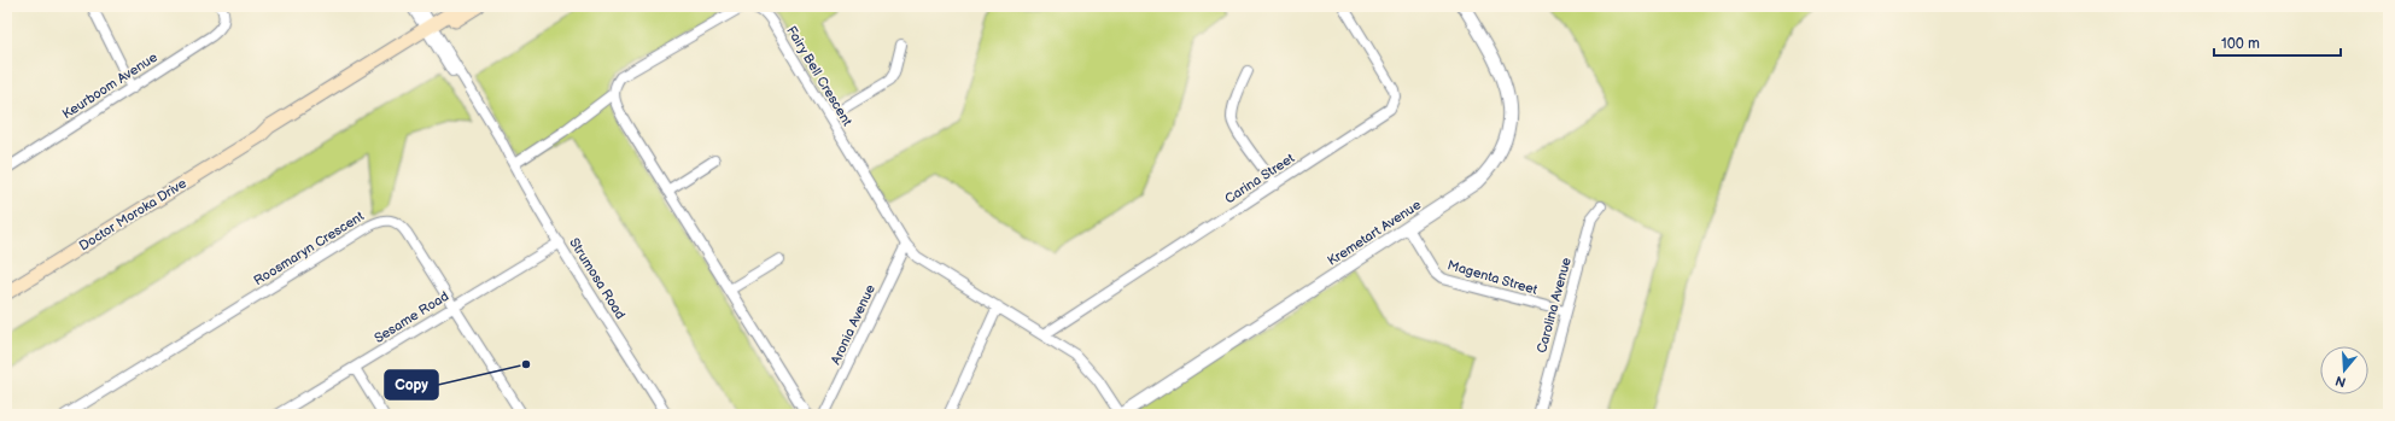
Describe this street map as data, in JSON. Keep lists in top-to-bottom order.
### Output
{
  "streets": {
    "main road": ["Doctor Moroka Drive"],
    "street": [
      "Fairy Bell Crescent",
      "Keurboom Avenue",
      "Carina Street",
      "Kremetart Avenue",
      "Roosmaryn Crescent",
      "Magenta Street",
      "Strumosa Road",
      "Carolina Avenue",
      "Sesame Road",
      "Aronia Avenue"
    ]
  },
  "crossings": [
    ["Fairy Bell Crescent", "Carina Street"],
    ["Fairy Bell Crescent", "Kremetart Avenue"],
    ["Fairy Bell Crescent", "Aronia Avenue"],
    ["Doctor Moroka Drive", "Strumosa Road"],
    ["Kremetart Avenue", "Magenta Street"],
    ["Roosmaryn Crescent", "Sesame Road"],
    ["Magenta Street", "Carolina Avenue"],
    ["Strumosa Road", "Sesame Road"]
  ],
  "places": ["Copy"],
  "scale_bar": "100 m",
  "north": "bottom"
}
